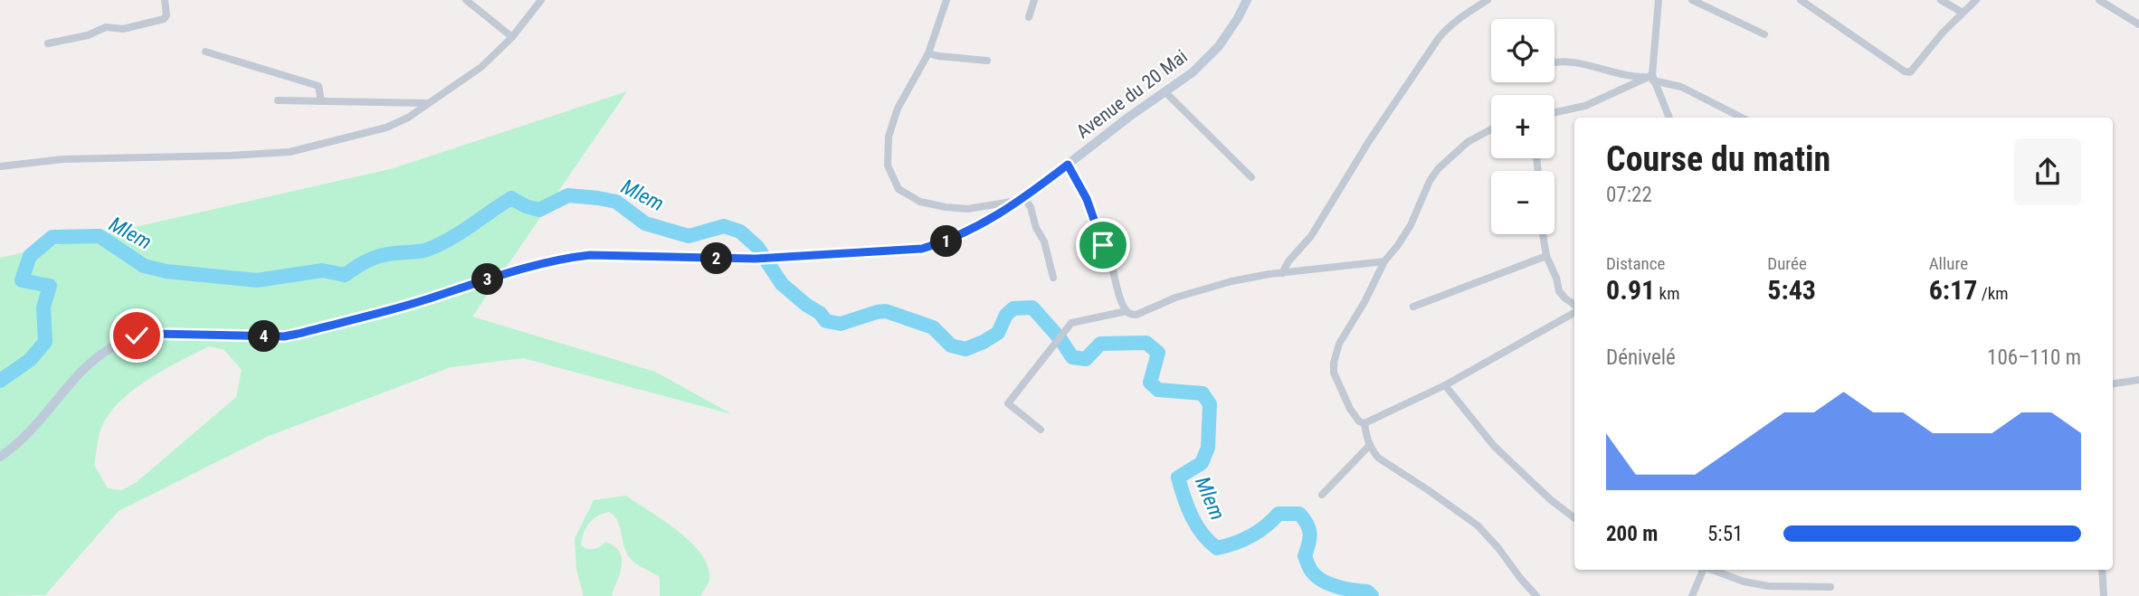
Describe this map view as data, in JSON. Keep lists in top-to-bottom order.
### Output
{
  "streets": {
    "main road": ["Avenue du 20 Mai"]
  },
  "water": ["Mlem"],
  "page": {
    "map_buttons": ["+", "−"],
    "heading": ["Course du matin", "07:22"],
    "pins": [
      "1",
      "2",
      "3",
      "4"
    ],
    "stats": [
      ["Distance", "0.91 km"],
      ["Durée", "5:43"],
      ["Allure", "6:17 /km"]
    ],
    "chart": ["Dénivelé", "106–110 m"],
    "list": [
      {
        "name": "200 m",
        "note": "5:51"
      }
    ]
  }
}
